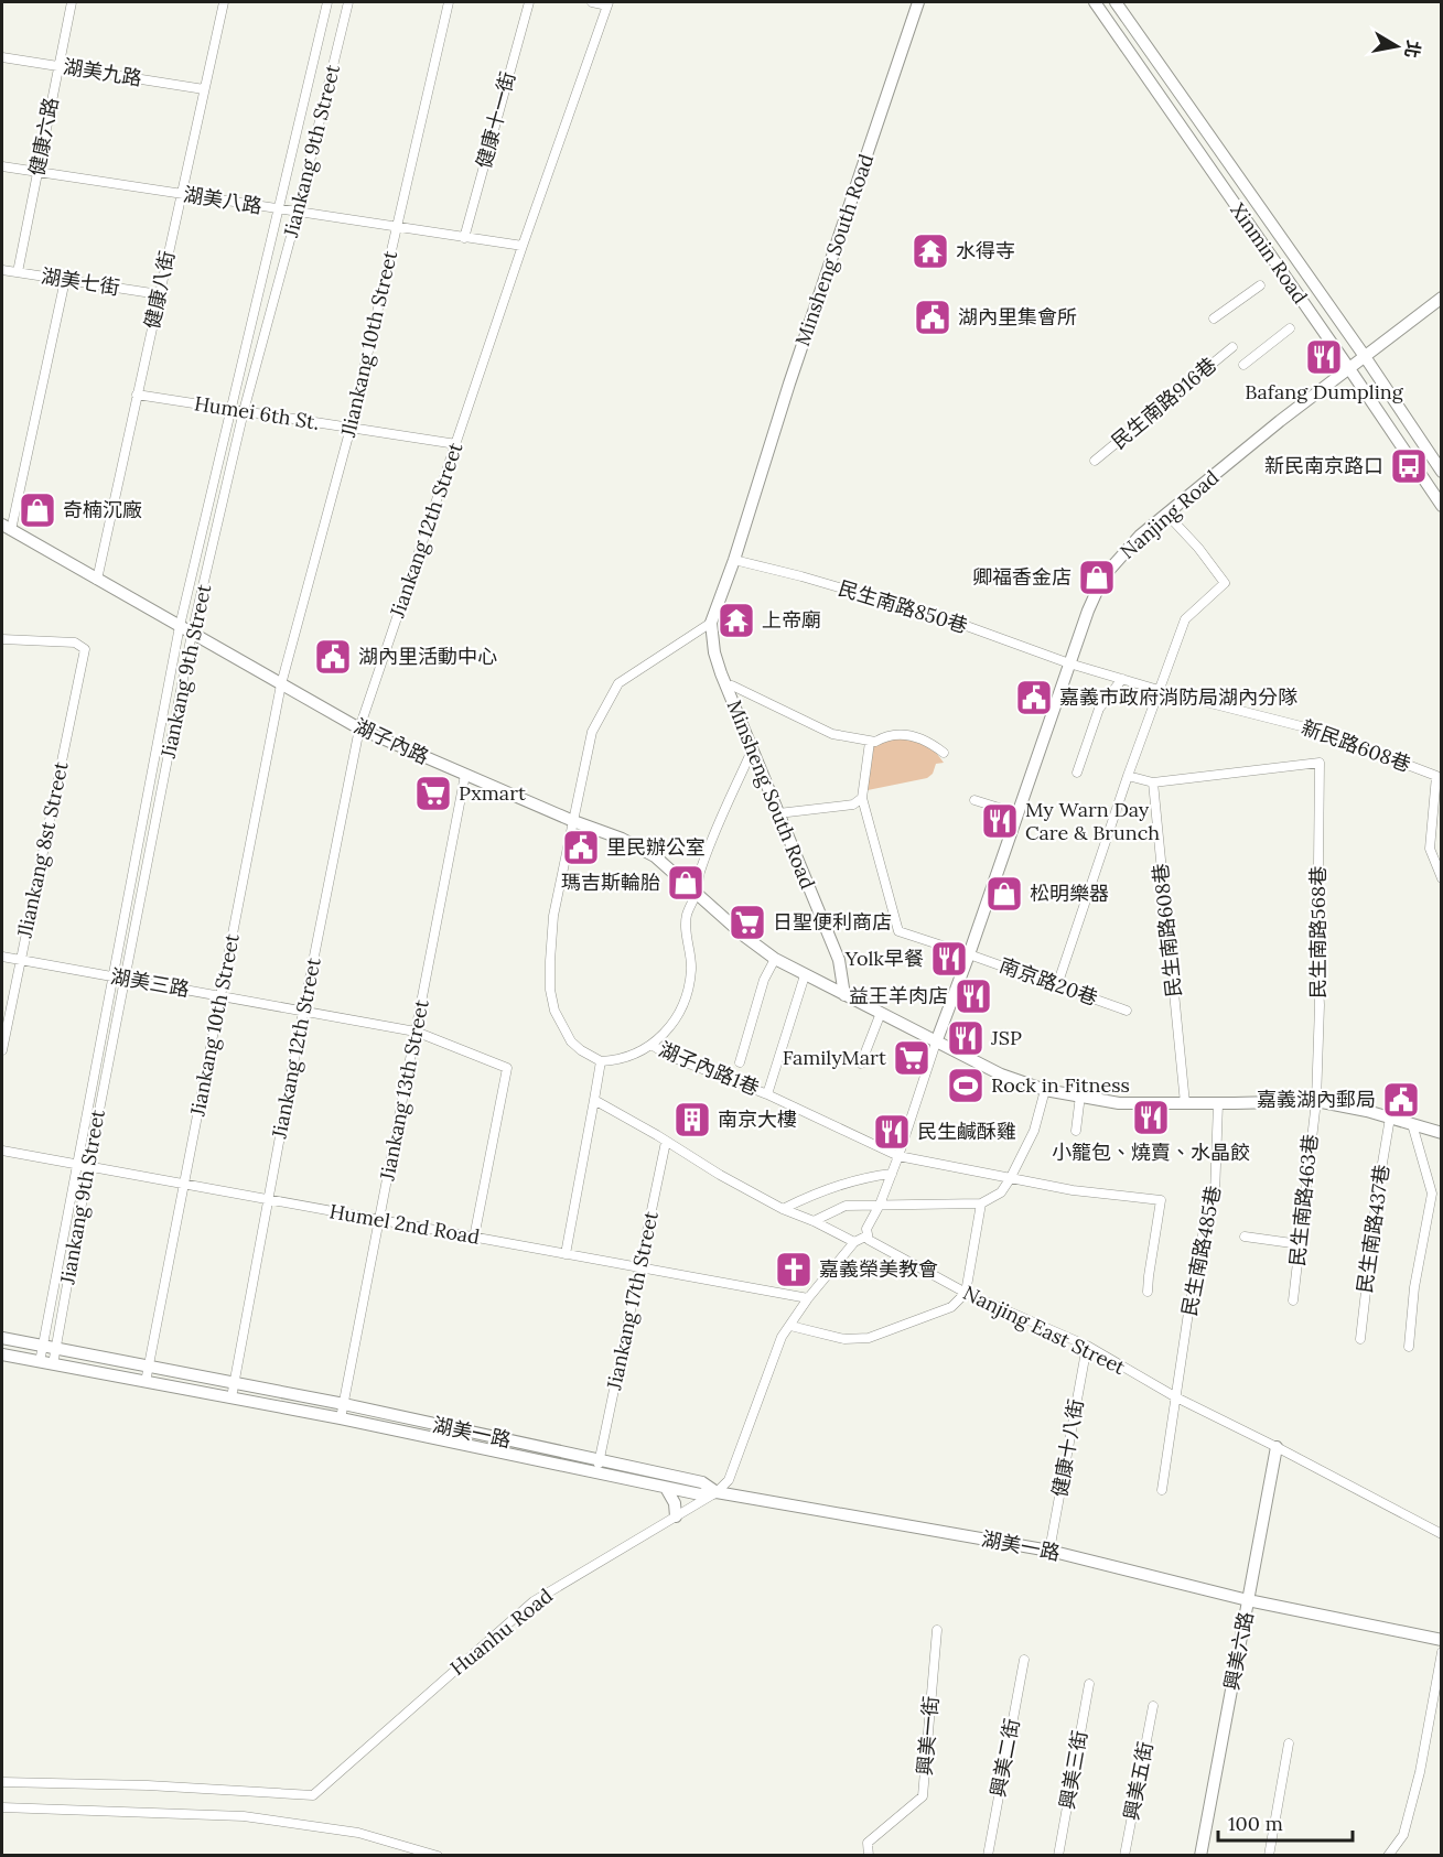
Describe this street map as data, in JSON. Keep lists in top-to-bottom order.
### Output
{
  "streets": {
    "street": [
      "湖美九路",
      "健康十一街",
      "健康六路",
      "Jiankang 9th Street",
      "湖美八路",
      "Minsheng South Road",
      "Xinmin Road",
      "湖美七街",
      "健康八街",
      "Jliankang 10th Street",
      "民生南路916巷",
      "Humei 6th St.",
      "Nanjing Road",
      "Jiankang 12th Street",
      "民生南路850巷",
      "湖子內路",
      "新民路608巷",
      "Jliankang 8st Street",
      "民生南路608巷",
      "民生南路568巷",
      "南京路20巷",
      "湖美三路",
      "Jiankang 10th Street",
      "湖子內路1巷",
      "Jiankang 13th Street",
      "民生南路463巷",
      "Humel 2nd Road",
      "民生南路437巷",
      "民生南路485巷",
      "Jiankang 17th Street",
      "Nanjing East Street",
      "湖美一路",
      "健康十八街",
      "Huanhu Road",
      "興美六路",
      "興美一街",
      "興美二街",
      "興美三街",
      "興美五街"
    ]
  },
  "crossings": [
    ["湖美九路", "健康六路"],
    ["湖美九路", "健康八街"],
    ["健康十一街", "湖美八路"],
    ["健康六路", "湖美八路"],
    ["健康六路", "湖美七街"],
    ["Jiankang 9th Street", "湖美八路"],
    ["Jiankang 9th Street", "Humei 6th St."],
    ["Jiankang 9th Street", "湖子內路"],
    ["Jiankang 9th Street", "湖美三路"],
    ["Jiankang 9th Street", "Humel 2nd Road"],
    ["Jiankang 9th Street", "湖美一路"],
    ["湖美八路", "健康八街"],
    ["湖美八路", "Jliankang 10th Street"],
    ["湖美八路", "Jiankang 12th Street"],
    ["Minsheng South Road", "民生南路850巷"],
    ["Minsheng South Road", "湖子內路"],
    ["Xinmin Road", "Nanjing Road"],
    ["湖美七街", "健康八街"],
    ["健康八街", "Humei 6th St."],
    ["健康八街", "湖子內路"],
    ["Jliankang 10th Street", "Humei 6th St."],
    ["Jliankang 10th Street", "湖子內路"],
    ["Jliankang 10th Street", "Jiankang 10th Street"],
    ["Humei 6th St.", "Jiankang 12th Street"],
    ["Nanjing Road", "民生南路850巷"],
    ["Nanjing Road", "南京路20巷"],
    ["Jiankang 12th Street", "湖子內路"],
    ["Jiankang 12th Street", "湖美三路"],
    ["Jiankang 12th Street", "Humel 2nd Road"],
    ["Jiankang 12th Street", "湖美一路"],
    ["民生南路850巷", "新民路608巷"],
    ["湖子內路", "Jiankang 10th Street"],
    ["湖子內路", "湖子內路1巷"],
    ["湖子內路", "Jiankang 13th Street"],
    ["Jliankang 8st Street", "湖美三路"],
    ["民生南路608巷", "民生南路568巷"],
    ["民生南路568巷", "民生南路463巷"],
    ["湖美三路", "Jiankang 10th Street"],
    ["湖美三路", "Jiankang 13th Street"],
    ["湖美三路", "Humel 2nd Road"],
    ["Jiankang 10th Street", "Humel 2nd Road"],
    ["Jiankang 10th Street", "湖美一路"],
    ["Jiankang 13th Street", "Humel 2nd Road"],
    ["Jiankang 13th Street", "湖美一路"],
    ["Humel 2nd Road", "Jiankang 17th Street"],
    ["Humel 2nd Road", "Huanhu Road"],
    ["民生南路485巷", "Nanjing East Street"],
    ["Jiankang 17th Street", "湖美一路"],
    ["Nanjing East Street", "健康十八街"],
    ["Nanjing East Street", "Huanhu Road"],
    ["Nanjing East Street", "興美六路"],
    ["湖美一路", "健康十八街"],
    ["湖美一路", "Huanhu Road"],
    ["湖美一路", "興美六路"]
  ],
  "places": {
    "temple": ["水得寺", "上帝廟"],
    "public building": [
      "湖內里集會所",
      "湖內里活動中心",
      "嘉義市政府消防局湖內分隊",
      "里民辦公室",
      "嘉義湖內郵局"
    ],
    "restaurant": [
      "Bafang Dumpling",
      "My Warn Day Care & Brunch",
      "Yolk早餐",
      "益王羊肉店",
      "JSP",
      "小籠包、燒賣、水晶餃",
      "民生鹹酥雞"
    ],
    "bus stop": ["新民南京路口"],
    "shop": [
      "奇楠沉廠",
      "卿福香金店",
      "瑪吉斯輪胎",
      "松明樂器"
    ],
    "supermarket": ["Pxmart", "日聖便利商店", "FamilyMart"],
    "sports": ["Rock in Fitness"],
    "building": ["南京大樓"],
    "church": ["嘉義榮美教會"]
  },
  "scale_bar": "100 m",
  "north": "right"
}
